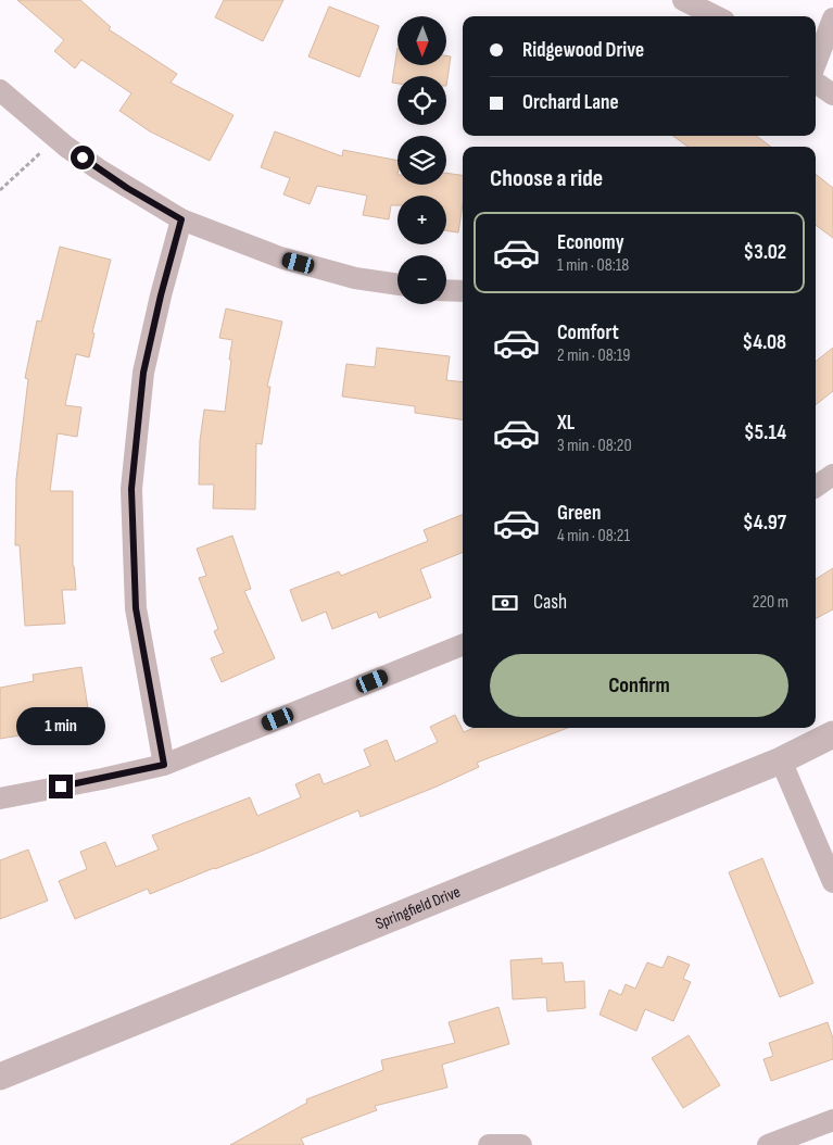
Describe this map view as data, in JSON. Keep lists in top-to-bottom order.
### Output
{
  "streets": {
    "street": ["Springfield Drive"]
  },
  "north": "bottom",
  "page": {
    "map_buttons": ["+", "−"],
    "banner": ["Ridgewood Drive", "Orchard Lane"],
    "heading": "Choose a ride",
    "list": [
      {
        "name": "Economy",
        "note": "1 min · 08:18",
        "value": "$3.02"
      },
      {
        "name": "Comfort",
        "note": "2 min · 08:19",
        "value": "$4.08"
      },
      {
        "name": "XL",
        "note": "3 min · 08:20",
        "value": "$5.14"
      },
      {
        "name": "Green",
        "note": "4 min · 08:21",
        "value": "$4.97"
      }
    ],
    "pay": ["Cash", "220 m"],
    "buttons": "Confirm",
    "bubble": "1 min"
  }
}
